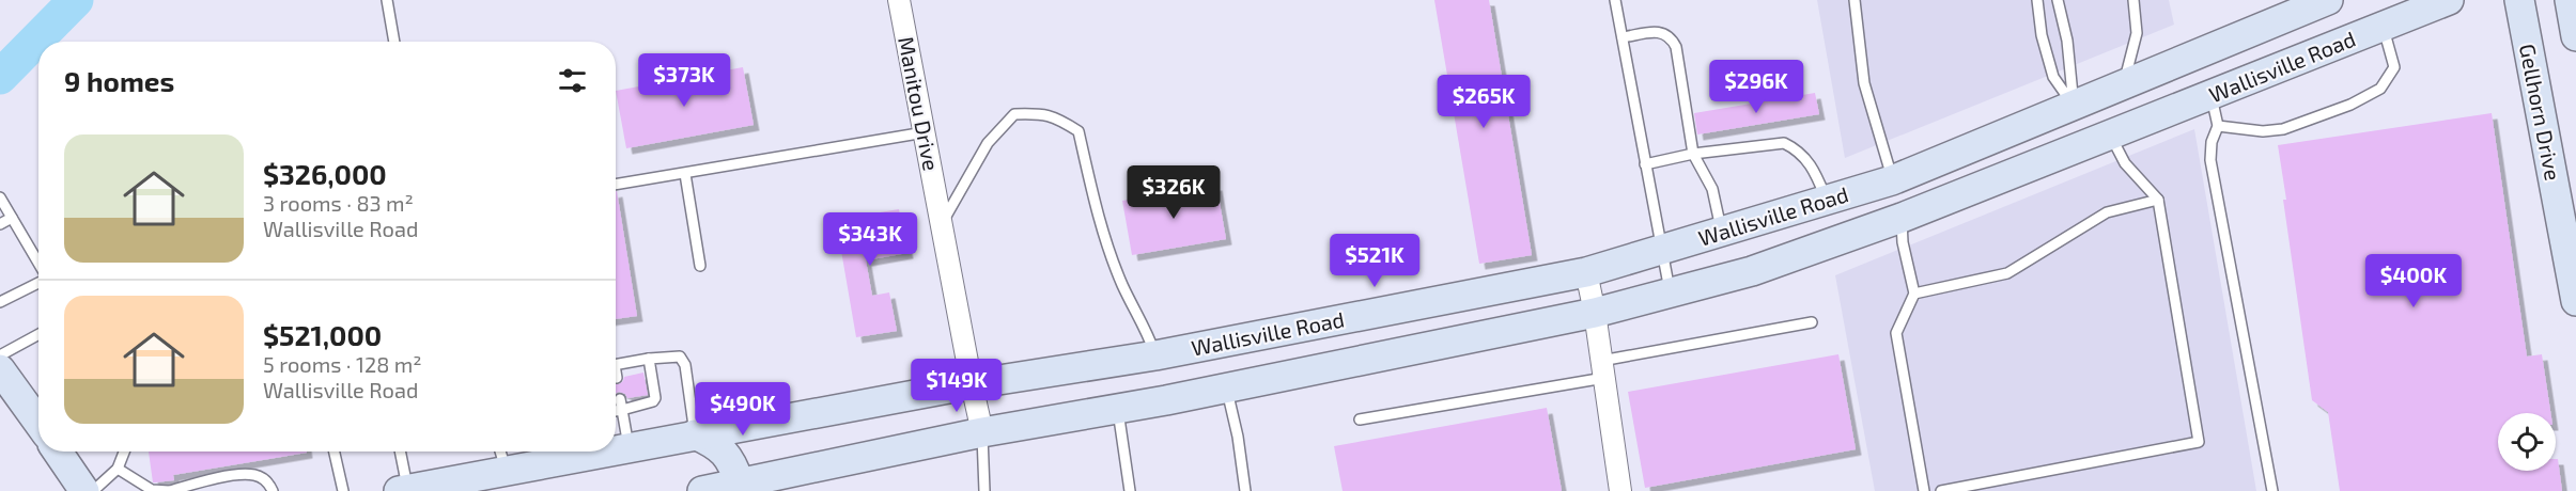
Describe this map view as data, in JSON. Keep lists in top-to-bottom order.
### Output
{
  "streets": {
    "main road": ["Wallisville Road", "Gellhorn Drive"],
    "street": ["Manitou Drive"]
  },
  "crossings": [
    ["Wallisville Road", "Manitou Drive"]
  ],
  "page": {
    "heading": "9 homes",
    "price": [
      "$373K",
      "$296K",
      "$265K",
      "$326K",
      "$343K",
      "$521K",
      "$400K",
      "$149K",
      "$490K"
    ],
    "list": [
      {
        "name": "$326,000",
        "note": "3 rooms · 83 m² · Wallisville Road"
      },
      {
        "name": "$521,000",
        "note": "5 rooms · 128 m² · Wallisville Road"
      }
    ]
  }
}
